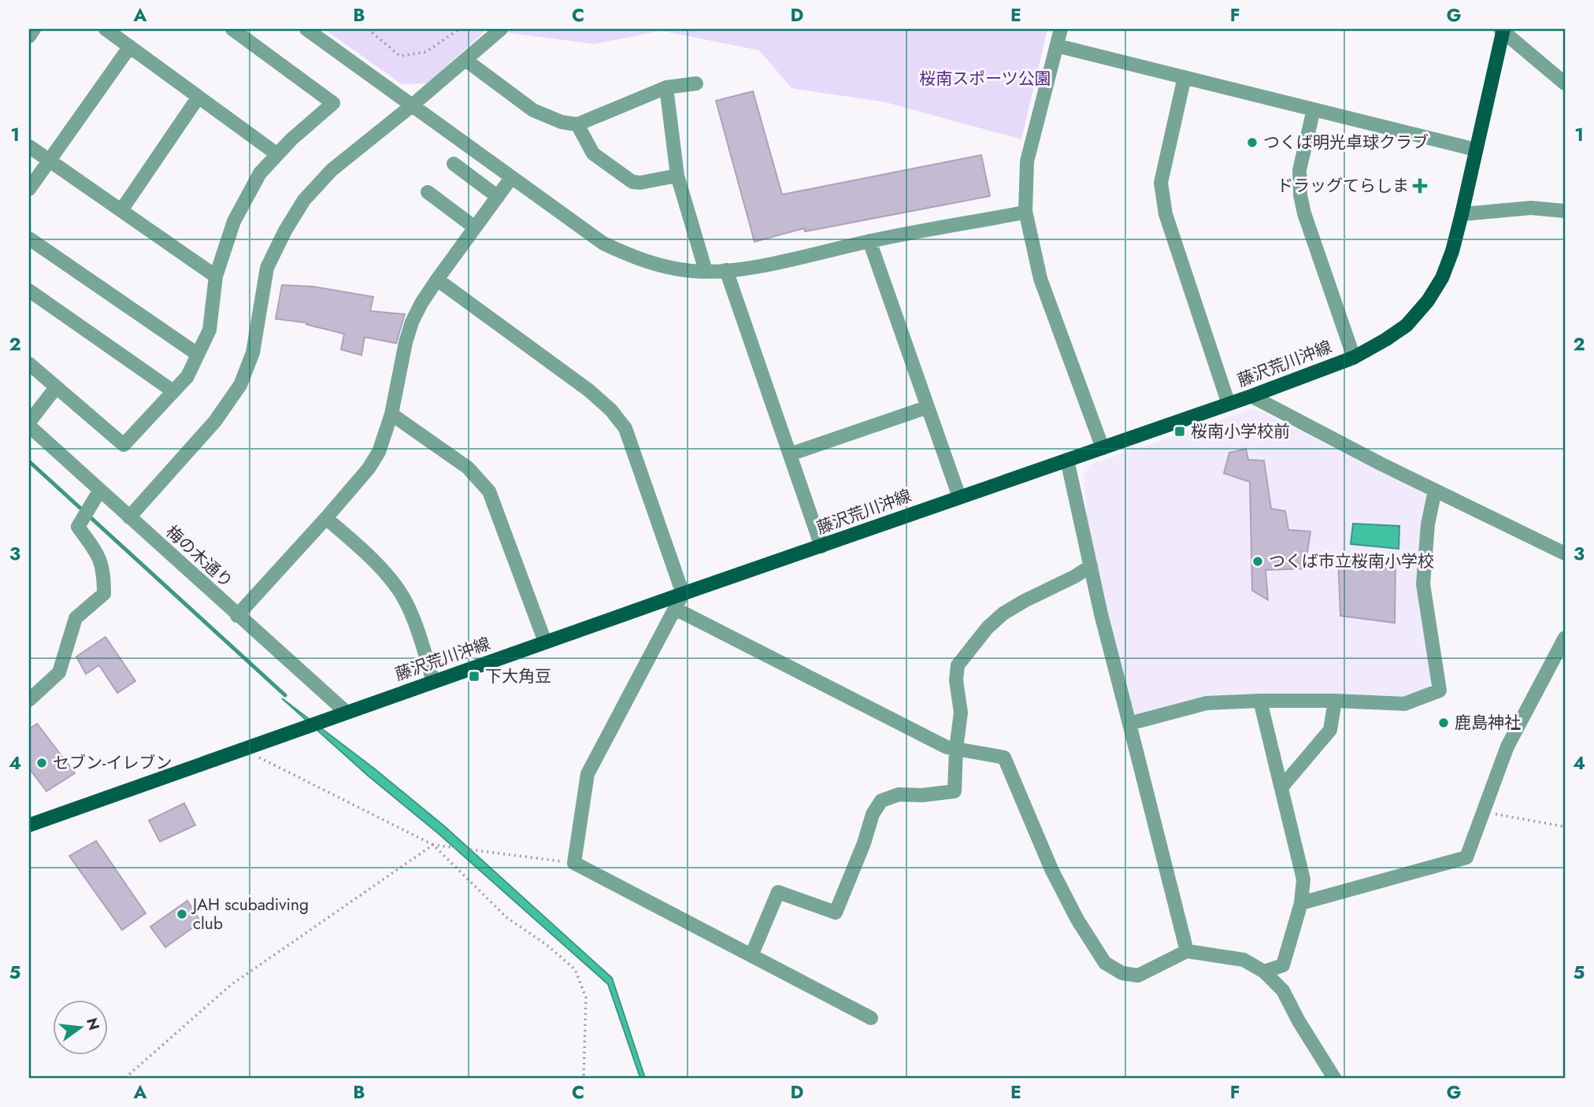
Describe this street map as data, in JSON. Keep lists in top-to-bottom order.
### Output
{
  "streets": {
    "main road": ["藤沢荒川沖線"],
    "street": ["梅の木通り"]
  },
  "crossings": [
    ["藤沢荒川沖線", "梅の木通り"]
  ],
  "parks": ["桜南スポーツ公園"],
  "places": {
    "other": [
      "つくば明光卓球クラブ",
      "つくば市立桜南小学校",
      "鹿島神社",
      "セブン-イレブン",
      "JAH scubadiving club"
    ],
    "health": ["ドラッグてらしま"],
    "transit": ["桜南小学校前", "下大角豆"]
  },
  "north": "right",
  "grid": {
    "columns": [
      "A",
      "B",
      "C",
      "D",
      "E",
      "F",
      "G"
    ],
    "rows": [
      "1",
      "2",
      "3",
      "4",
      "5"
    ]
  }
}
